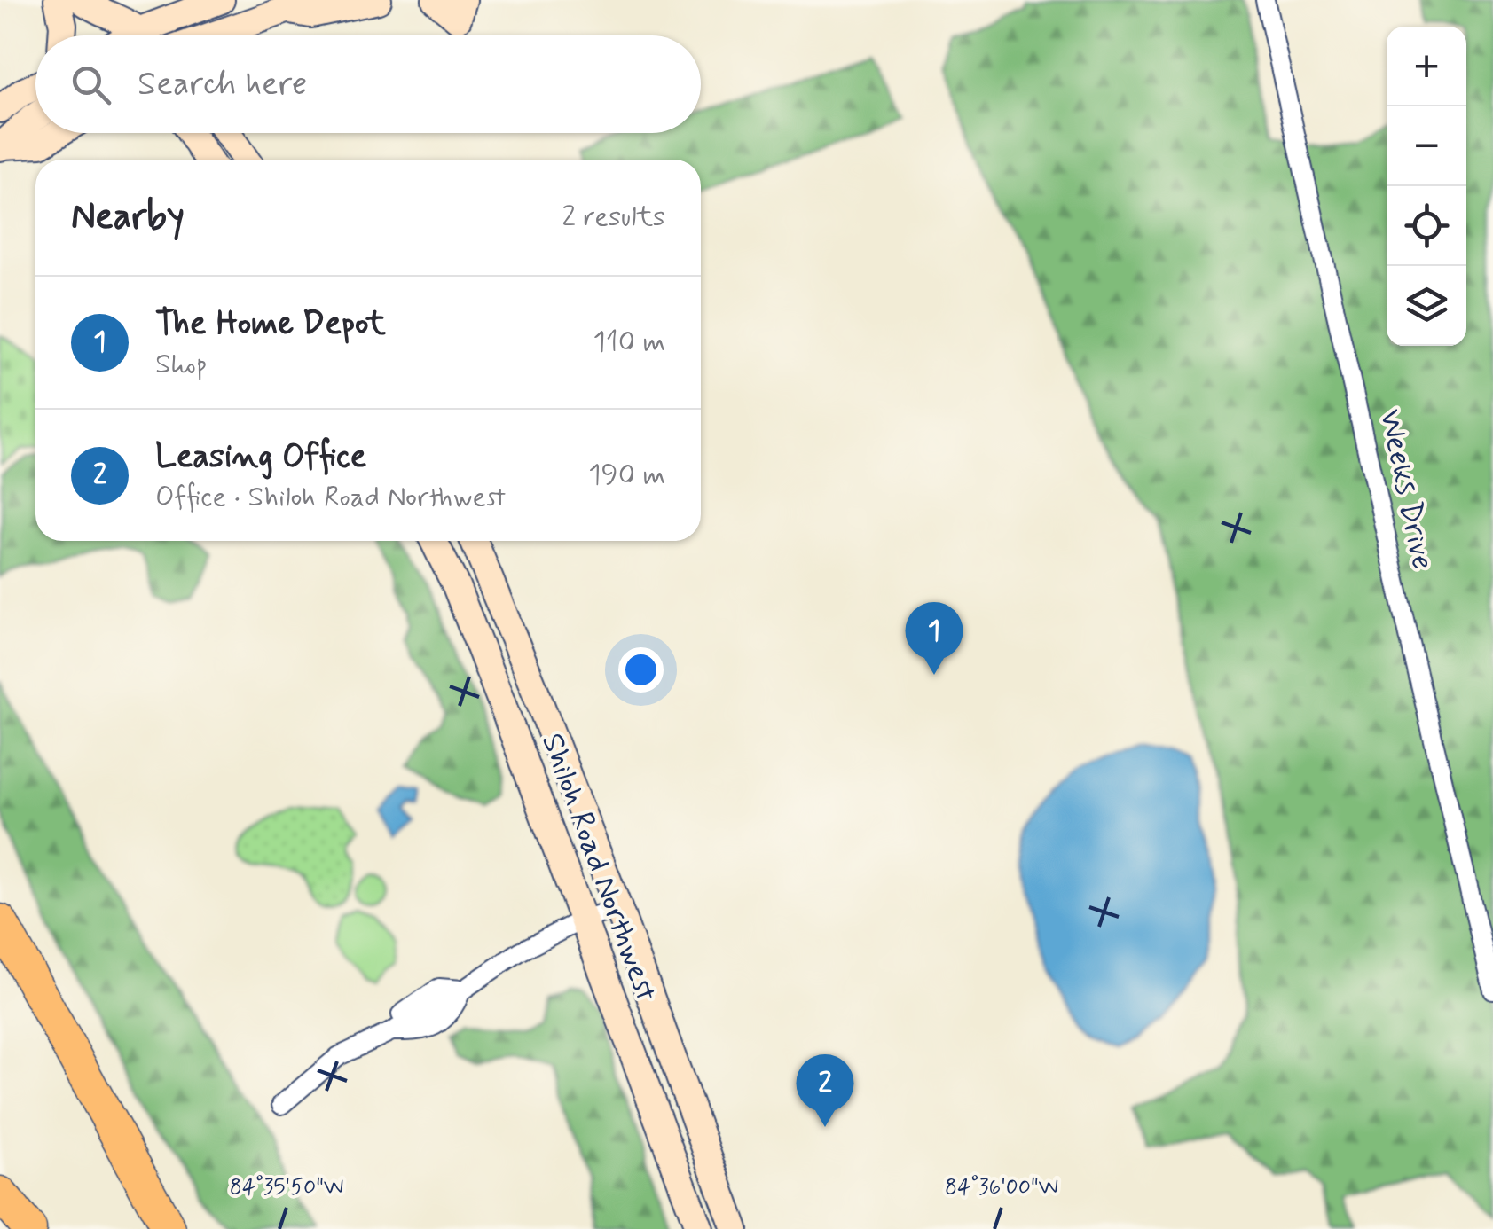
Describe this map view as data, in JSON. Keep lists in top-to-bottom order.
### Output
{
  "streets": {
    "street": ["Weeks Drive", "Shiloh Road Northwest"]
  },
  "page": {
    "map_buttons": ["+", "−"],
    "search": "Search here",
    "heading": ["Nearby", "2 results"],
    "list": [
      {
        "mark": "1",
        "name": "The Home Depot",
        "note": "Shop",
        "value": "110 m"
      },
      {
        "mark": "2",
        "name": "Leasing Office",
        "note": "Office · Shiloh Road Northwest",
        "value": "190 m"
      }
    ],
    "pins": ["1", "2"]
  },
  "coordinates": ["84°35'50\"W", "84°36'00\"W"]
}
